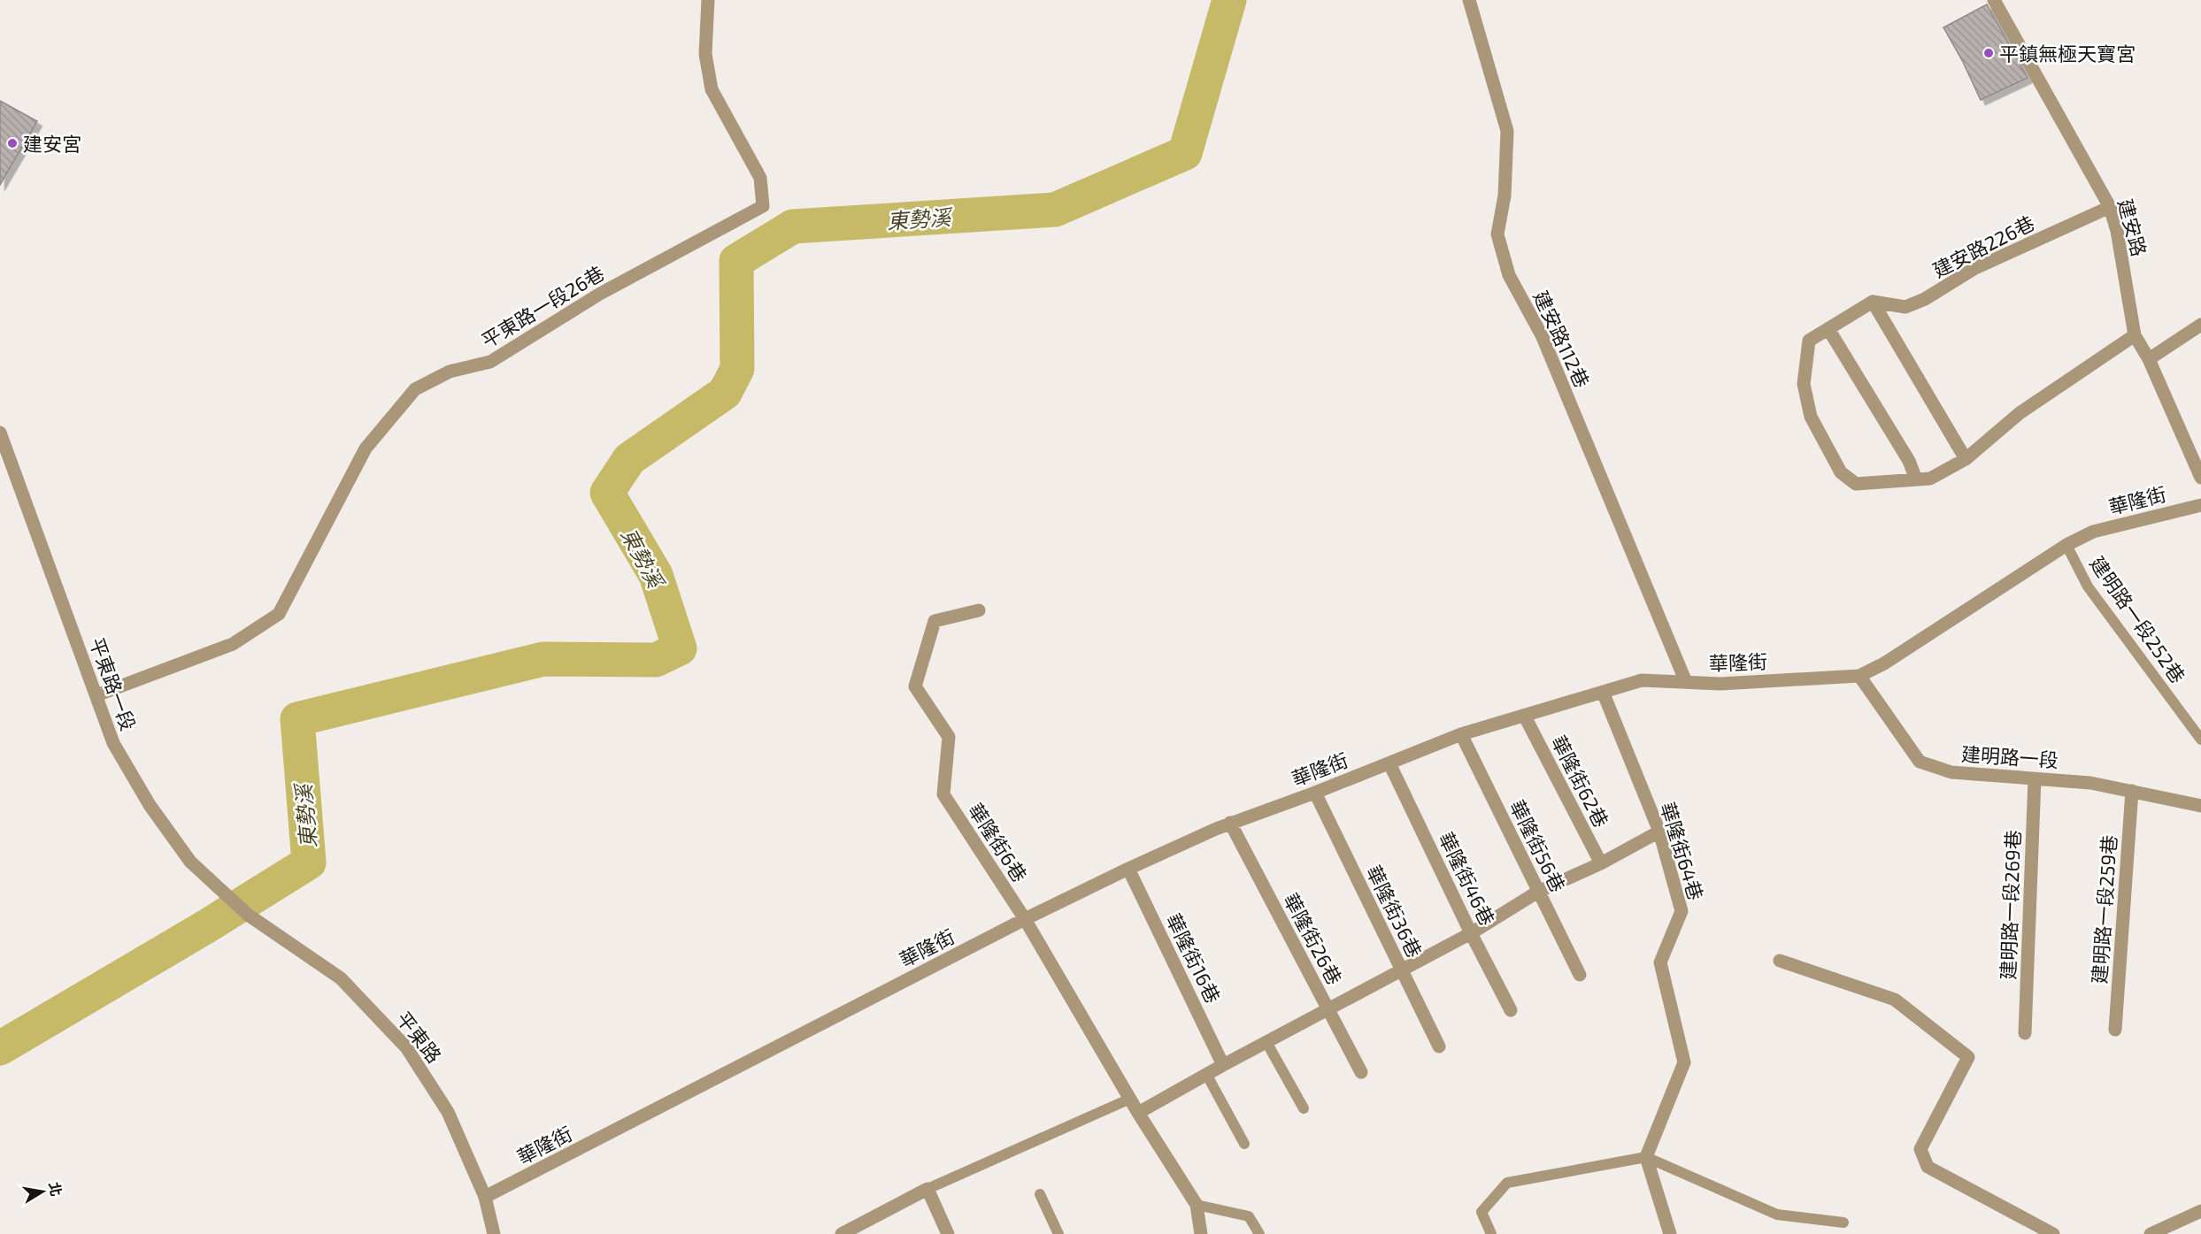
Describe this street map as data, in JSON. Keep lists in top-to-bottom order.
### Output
{
  "streets": {
    "street": [
      "建安路",
      "建安路226巷",
      "平東路一段26巷",
      "建安路112巷",
      "華隆街",
      "平東路一段",
      "建明路一段",
      "華隆街62巷",
      "華隆街6巷",
      "華隆街56巷",
      "華隆街64巷",
      "華隆街46巷",
      "建明路一段269巷",
      "建明路一段259巷",
      "華隆街36巷",
      "華隆街26巷",
      "華隆街16巷",
      "平東路"
    ],
    "lane": ["建明路一段252巷"]
  },
  "crossings": [
    ["建安路", "建安路226巷"],
    ["平東路一段26巷", "平東路一段"],
    ["建安路112巷", "華隆街"],
    ["華隆街", "建明路一段252巷"],
    ["華隆街", "建明路一段"],
    ["華隆街", "華隆街62巷"],
    ["華隆街", "華隆街6巷"],
    ["華隆街", "華隆街56巷"],
    ["華隆街", "華隆街64巷"],
    ["華隆街", "華隆街46巷"],
    ["華隆街", "華隆街36巷"],
    ["華隆街", "華隆街26巷"],
    ["華隆街", "華隆街16巷"],
    ["華隆街", "平東路"],
    ["平東路一段", "平東路"],
    ["建明路一段", "建明路一段269巷"],
    ["建明路一段", "建明路一段259巷"]
  ],
  "water": ["東勢溪"],
  "places": ["平鎮無極天寶宮", "建安宮"],
  "north": "right"
}
